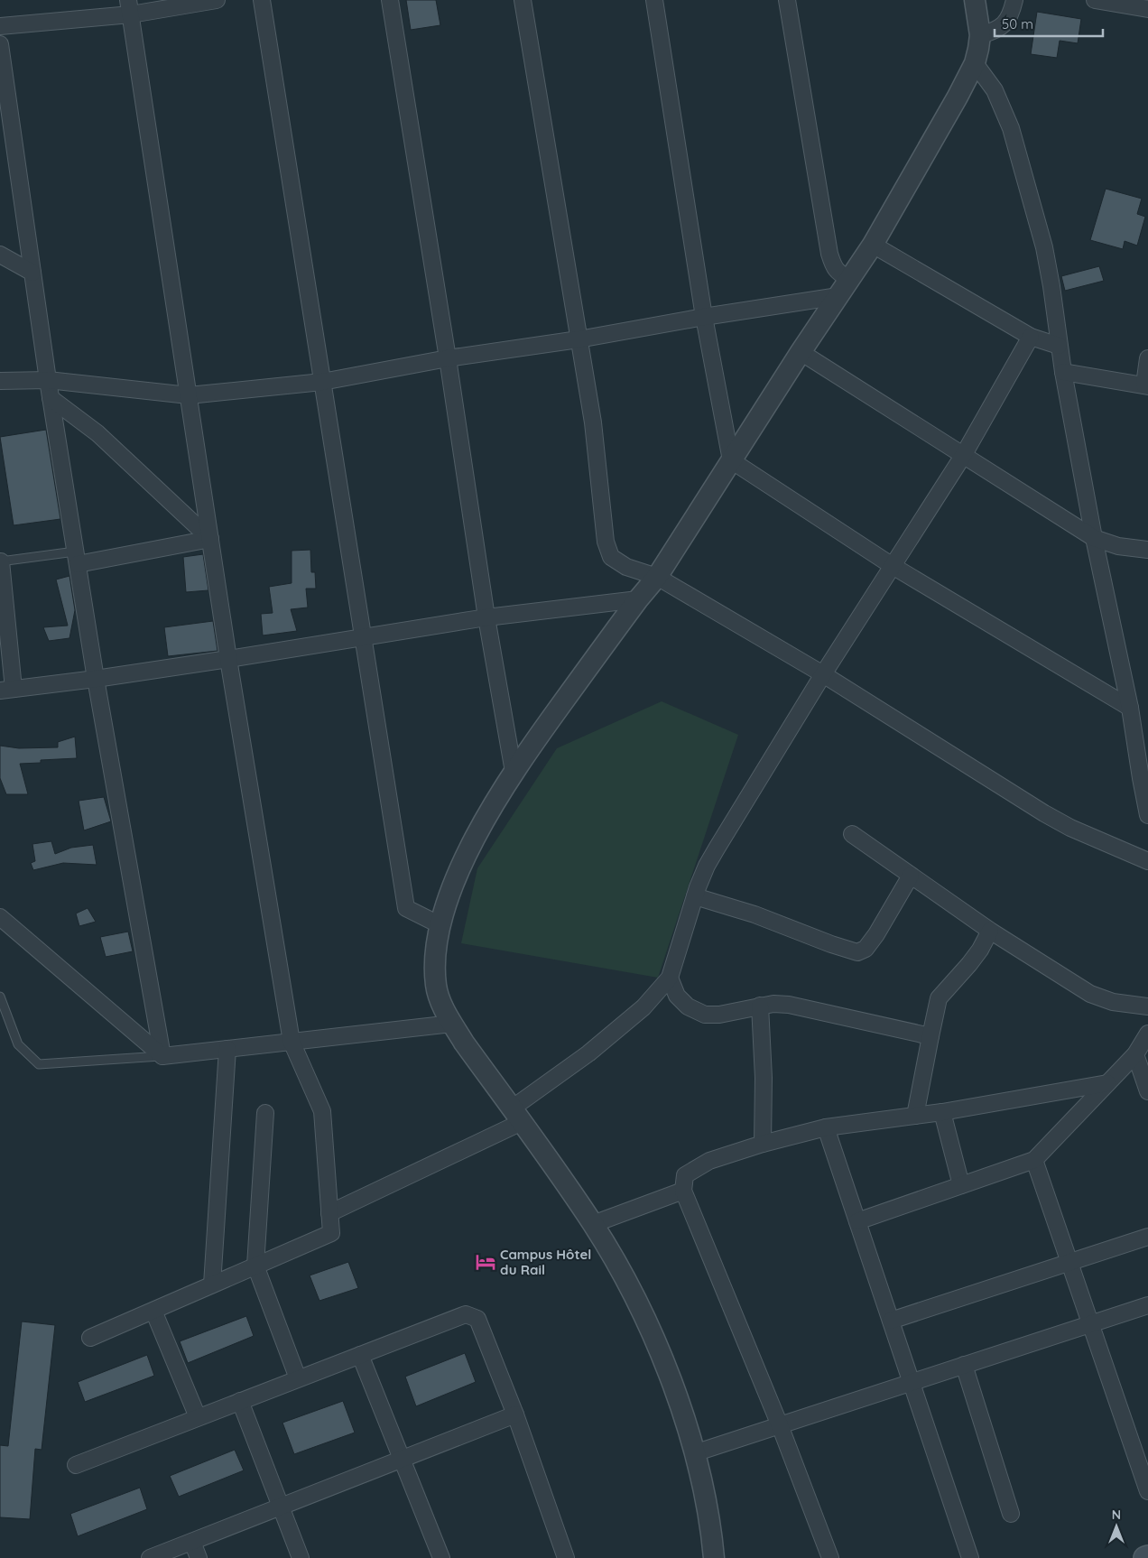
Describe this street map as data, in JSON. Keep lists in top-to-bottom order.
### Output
{
  "places": {
    "hotel": ["Campus Hôtel du Rail"]
  },
  "scale_bar": "50 m",
  "north": "top"
}
